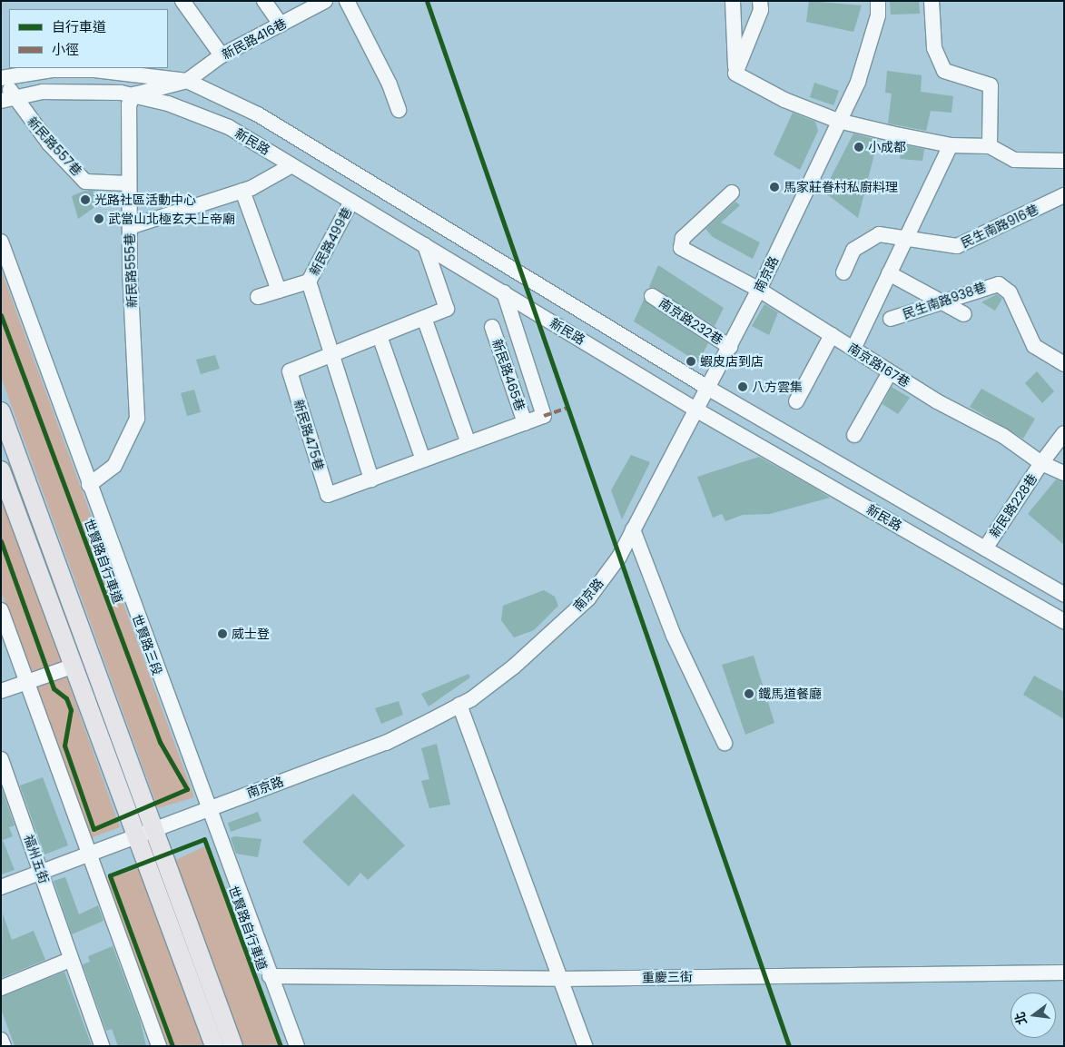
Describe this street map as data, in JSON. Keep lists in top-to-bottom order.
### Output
{
  "streets": {
    "street": [
      "新民路416巷",
      "新民路",
      "新民路557巷",
      "民生南路916巷",
      "新民路499巷",
      "新民路555巷",
      "南京路",
      "民生南路938巷",
      "南京路232巷",
      "南京路167巷",
      "新民路465巷",
      "新民路475巷",
      "新民路228巷",
      "世賢路三段",
      "福州五街",
      "重慶三街"
    ],
    "cycle path": ["世賢路自行車道"]
  },
  "crossings": [
    ["新民路416巷", "新民路"],
    ["新民路", "新民路557巷"],
    ["新民路", "新民路499巷"],
    ["新民路", "新民路555巷"],
    ["新民路", "南京路"],
    ["新民路", "新民路475巷"],
    ["新民路", "新民路228巷"],
    ["新民路557巷", "新民路555巷"],
    ["新民路555巷", "世賢路三段"],
    ["南京路", "南京路232巷"],
    ["南京路", "南京路167巷"],
    ["南京路", "世賢路三段"],
    ["南京路", "福州五街"],
    ["南京路167巷", "新民路228巷"],
    ["新民路465巷", "新民路475巷"],
    ["世賢路三段", "重慶三街"]
  ],
  "places": [
    "小成都",
    "馬家莊眷村私廚料理",
    "光路社區活動中心",
    "武當山北極玄天上帝廟",
    "蝦皮店到店",
    "八方雲集",
    "威士登",
    "鐵馬道餐廳"
  ],
  "legend": ["自行車道", "小徑"],
  "north": "left"
}
